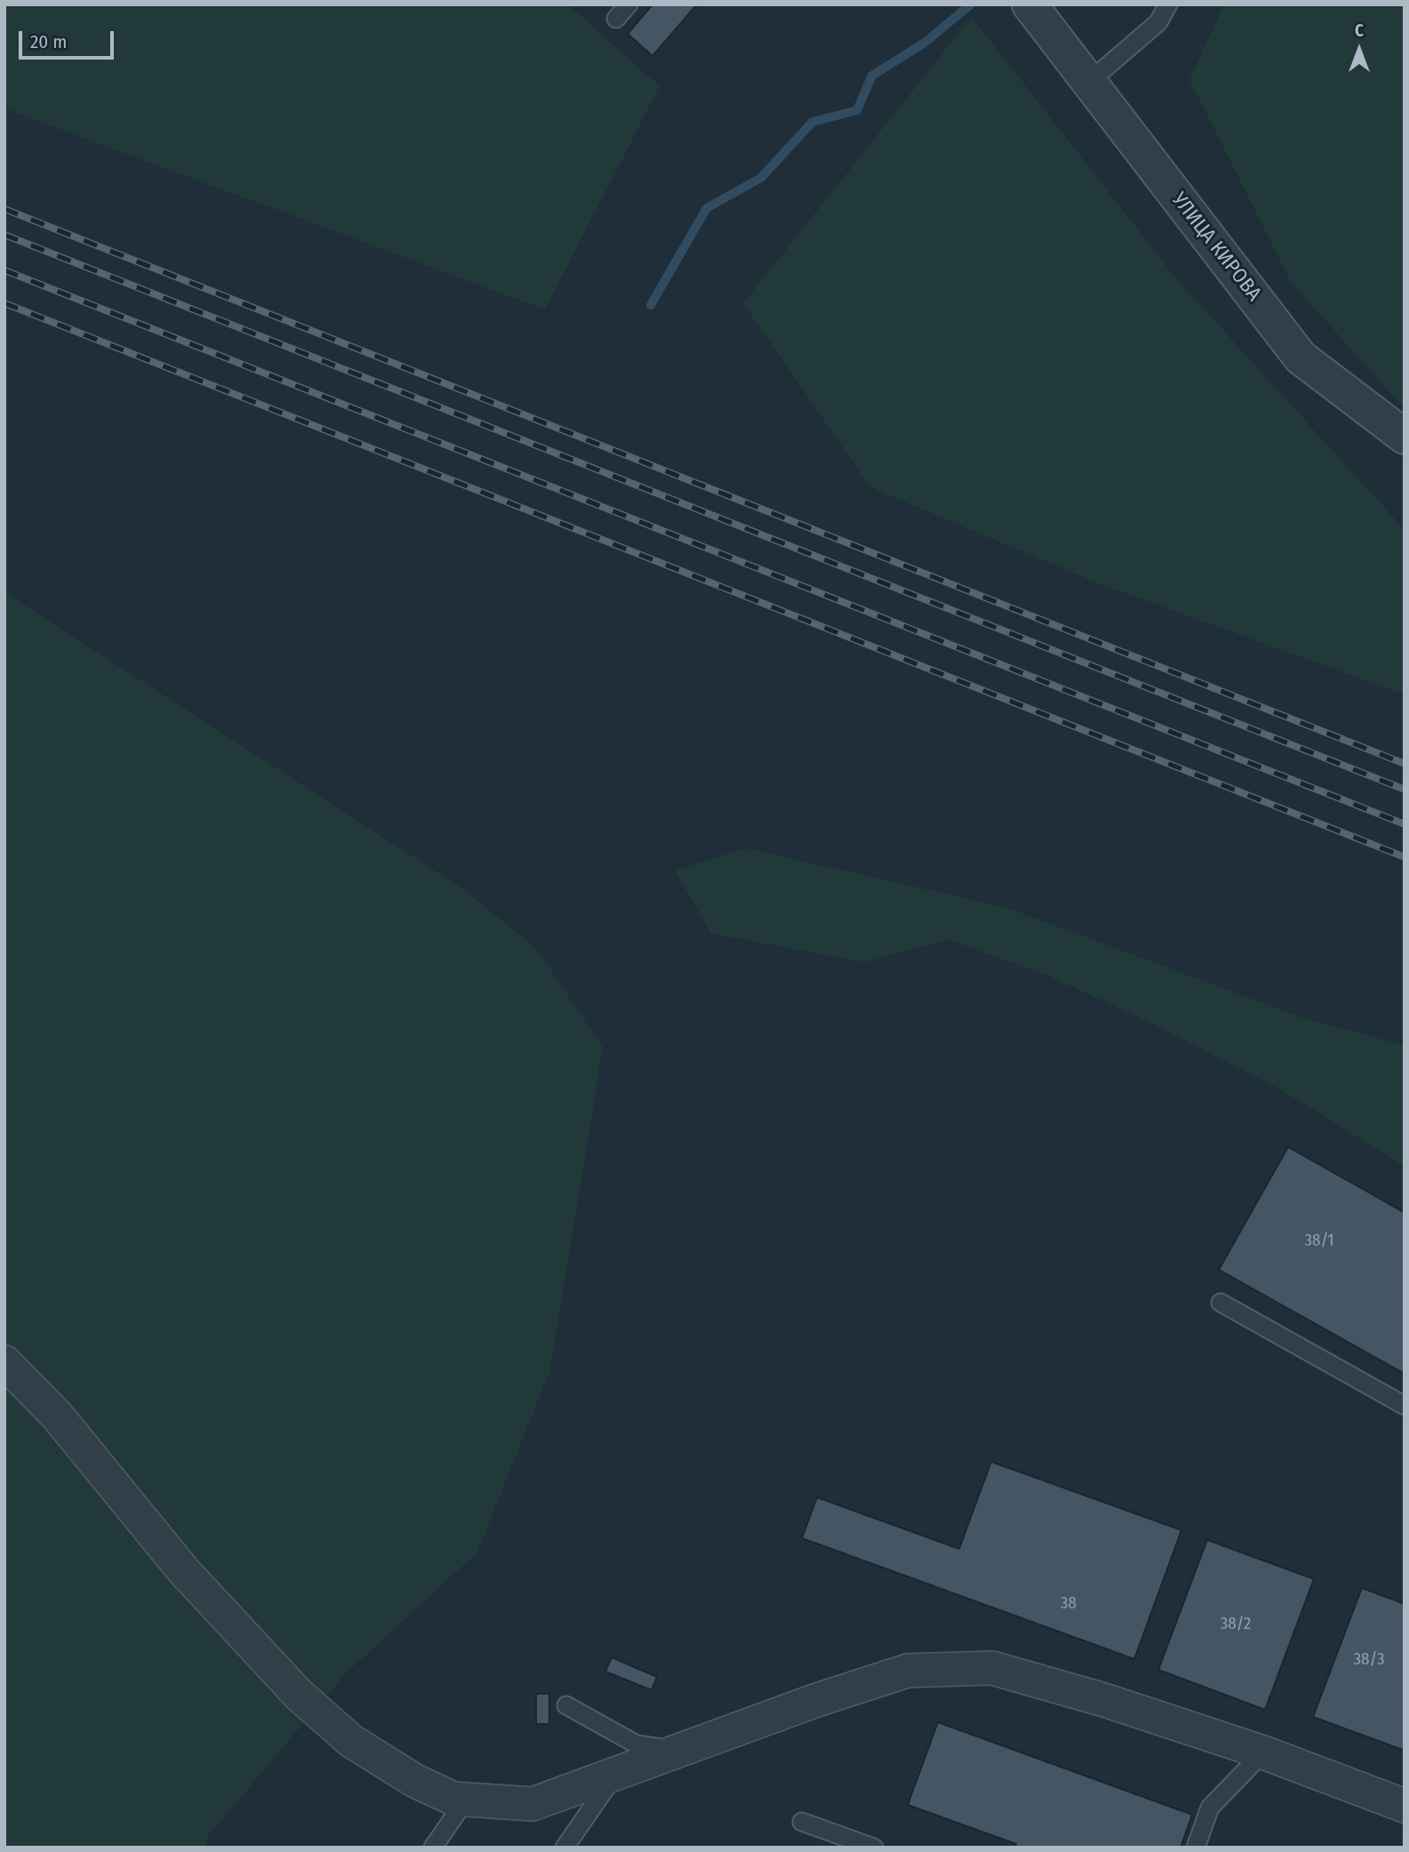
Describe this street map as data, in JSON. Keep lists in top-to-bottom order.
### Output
{
  "streets": {
    "street": ["УЛИЦА КИРОВА"]
  },
  "house_numbers": [
    "38/1",
    "38",
    "38/2",
    "38/3"
  ],
  "scale_bar": "20 m",
  "north": "top"
}
